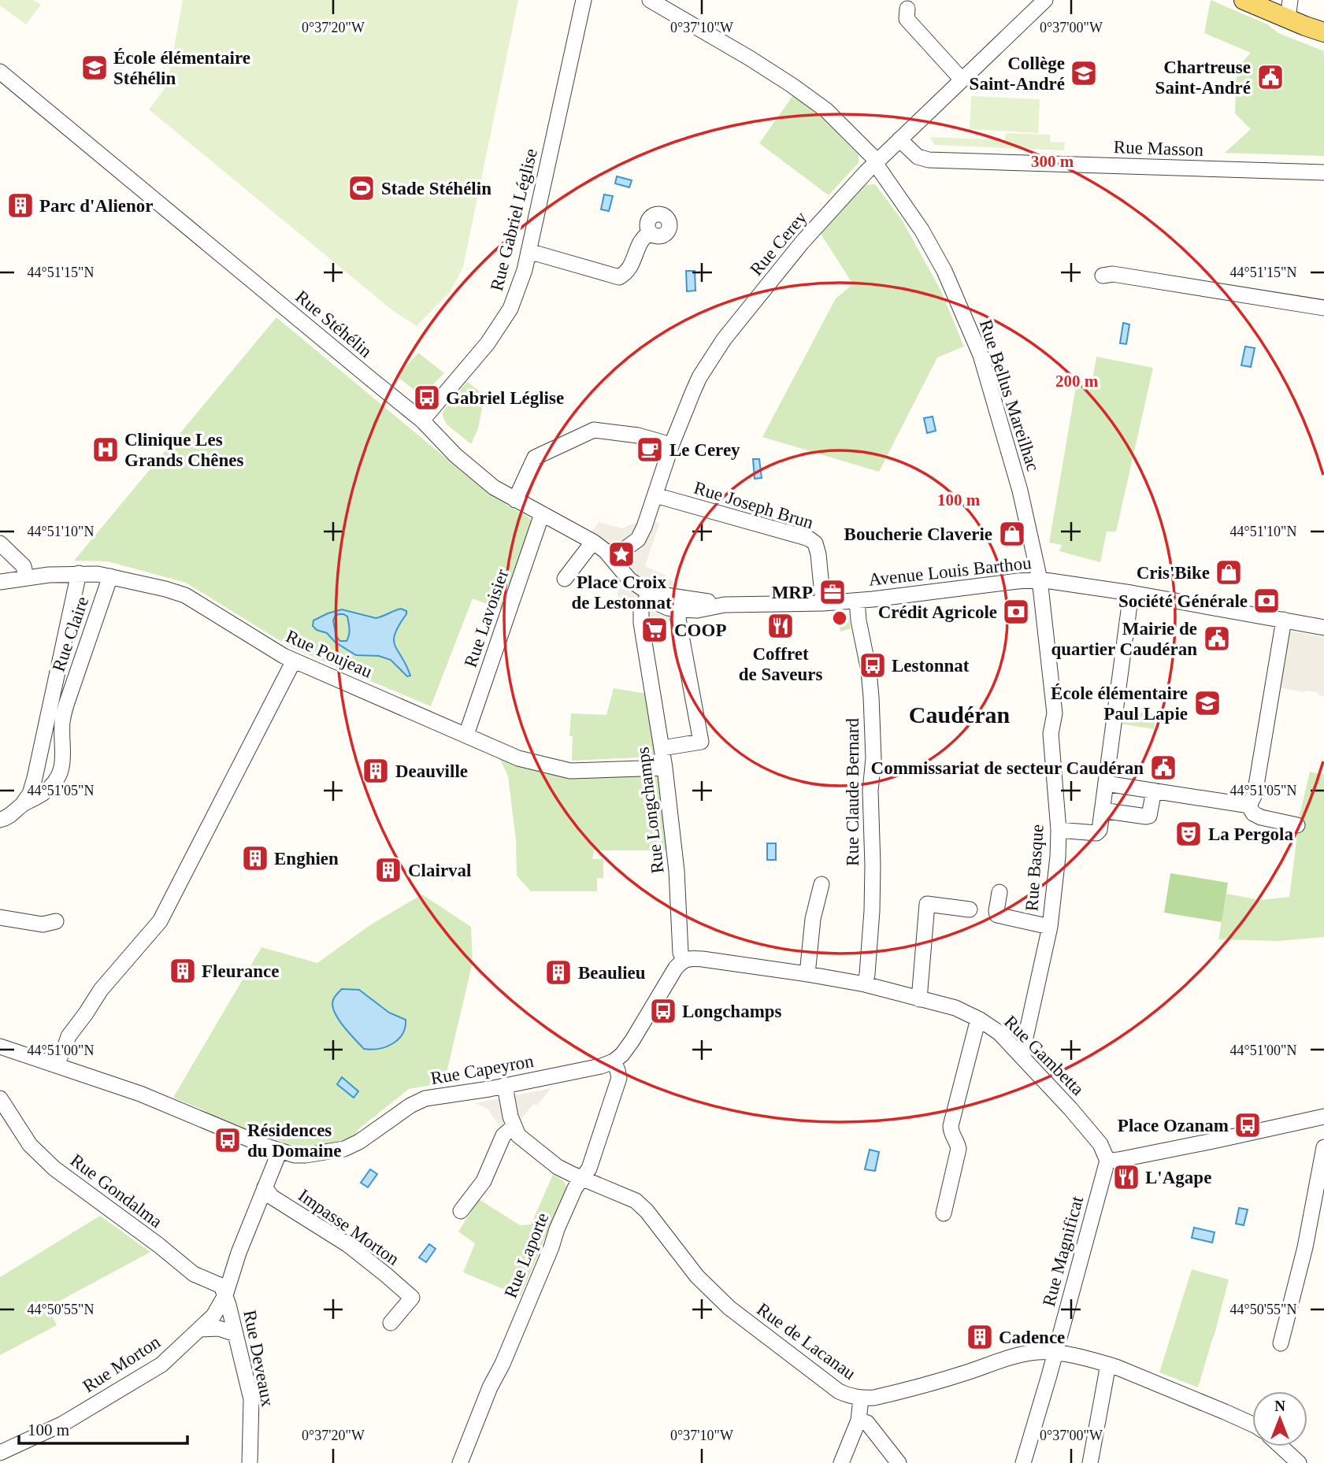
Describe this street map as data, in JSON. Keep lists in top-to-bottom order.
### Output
{
  "streets": {
    "street": [
      "Rue Masson",
      "Rue Gabriel Léglise",
      "Rue Cerey",
      "Rue Stéhélin",
      "Rue Bellus Mareilhac",
      "Rue Joseph Brun",
      "Avenue Louis Barthou",
      "Rue Lavoisier",
      "Rue Claire",
      "Rue Poujeau",
      "Rue Claude Bernard",
      "Rue Longchamps",
      "Rue Basque",
      "Rue Gambetta",
      "Rue Capeyron",
      "Rue Gondalma",
      "Impasse Morton",
      "Rue Magnificat",
      "Rue Laporte",
      "Rue de Lacanau",
      "Rue Deveaux",
      "Rue Morton"
    ]
  },
  "crossings": [
    ["Rue Masson", "Rue Cerey"],
    ["Rue Gabriel Léglise", "Rue Stéhélin"],
    ["Rue Cerey", "Rue Stéhélin"],
    ["Rue Cerey", "Rue Bellus Mareilhac"],
    ["Rue Cerey", "Rue Joseph Brun"],
    ["Rue Stéhélin", "Avenue Louis Barthou"],
    ["Rue Stéhélin", "Rue Lavoisier"],
    ["Rue Stéhélin", "Rue Longchamps"],
    ["Rue Bellus Mareilhac", "Avenue Louis Barthou"],
    ["Rue Bellus Mareilhac", "Rue Basque"],
    ["Rue Joseph Brun", "Avenue Louis Barthou"],
    ["Avenue Louis Barthou", "Rue Claude Bernard"],
    ["Avenue Louis Barthou", "Rue Longchamps"],
    ["Avenue Louis Barthou", "Rue Basque"],
    ["Rue Lavoisier", "Rue Poujeau"],
    ["Rue Claire", "Rue Poujeau"],
    ["Rue Poujeau", "Rue Longchamps"],
    ["Rue Claude Bernard", "Rue Gambetta"],
    ["Rue Longchamps", "Rue Gambetta"],
    ["Rue Basque", "Rue Gambetta"],
    ["Rue Gambetta", "Rue Magnificat"],
    ["Rue Capeyron", "Rue Laporte"],
    ["Rue Capeyron", "Rue Morton"],
    ["Rue Gondalma", "Rue Deveaux"],
    ["Rue Gondalma", "Rue Morton"],
    ["Impasse Morton", "Rue Morton"],
    ["Rue Magnificat", "Rue de Lacanau"],
    ["Rue Laporte", "Rue de Lacanau"],
    ["Rue Deveaux", "Rue Morton"]
  ],
  "districts": ["Caudéran"],
  "places": {
    "school or university": ["École élémentaire Stéhélin", "Collège Saint-André", "École élémentaire Paul Lapie"],
    "public building": ["Chartreuse Saint-André", "Mairie de quartier Caudéran", "Commissariat de secteur Caudéran"],
    "sports": ["Stade Stéhélin"],
    "building": [
      "Parc d'Alienor",
      "Deauville",
      "Enghien",
      "Clairval",
      "Fleurance",
      "Beaulieu",
      "Cadence"
    ],
    "bus stop": [
      "Gabriel Léglise",
      "Lestonnat",
      "Longchamps",
      "Place Ozanam",
      "Résidences du Domaine"
    ],
    "hospital": ["Clinique Les Grands Chênes"],
    "cafe": ["Le Cerey"],
    "shop": ["Boucherie Claverie", "Cris'Bike"],
    "place": ["Place Croix de Lestonnat"],
    "office": ["MRP"],
    "bank": ["Société Générale", "Crédit Agricole"],
    "restaurant": ["Coffret de Saveurs", "L'Agape"],
    "supermarket": ["COOP"],
    "theatre": ["La Pergola"]
  },
  "scale_bar": "100 m",
  "north": "top",
  "coordinates": [
    "0°37'20\"W",
    "0°37'10\"W",
    "0°37'00\"W",
    "44°51'15\"N",
    "44°51'10\"N",
    "44°51'05\"N",
    "44°51'00\"N",
    "44°50'55\"N"
  ],
  "rings": ["300 m", "200 m", "100 m"]
}
